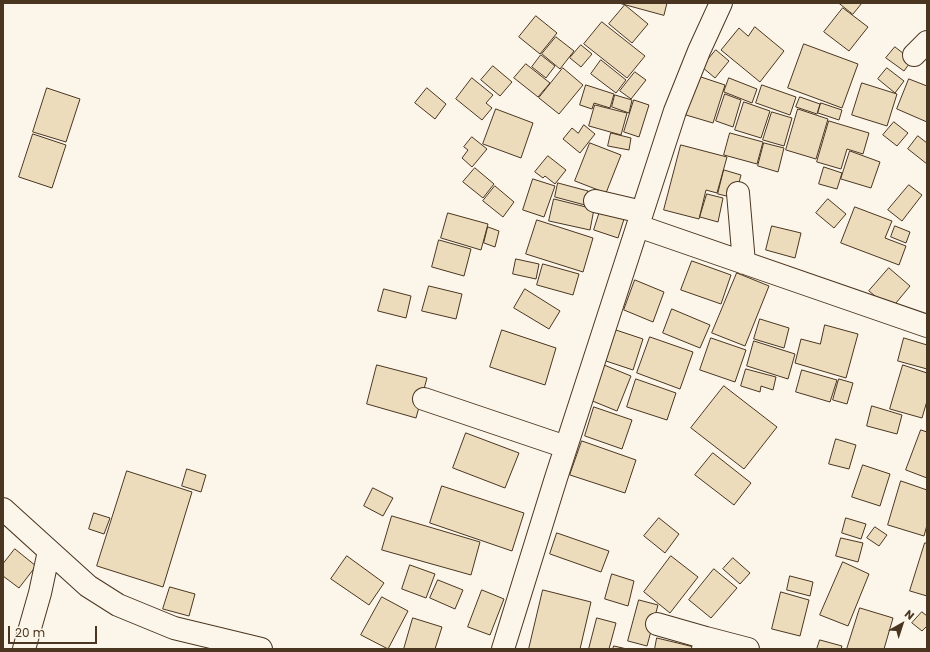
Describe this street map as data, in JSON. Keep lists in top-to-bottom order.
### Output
{
  "scale_bar": "20 m",
  "north": "top right"
}
